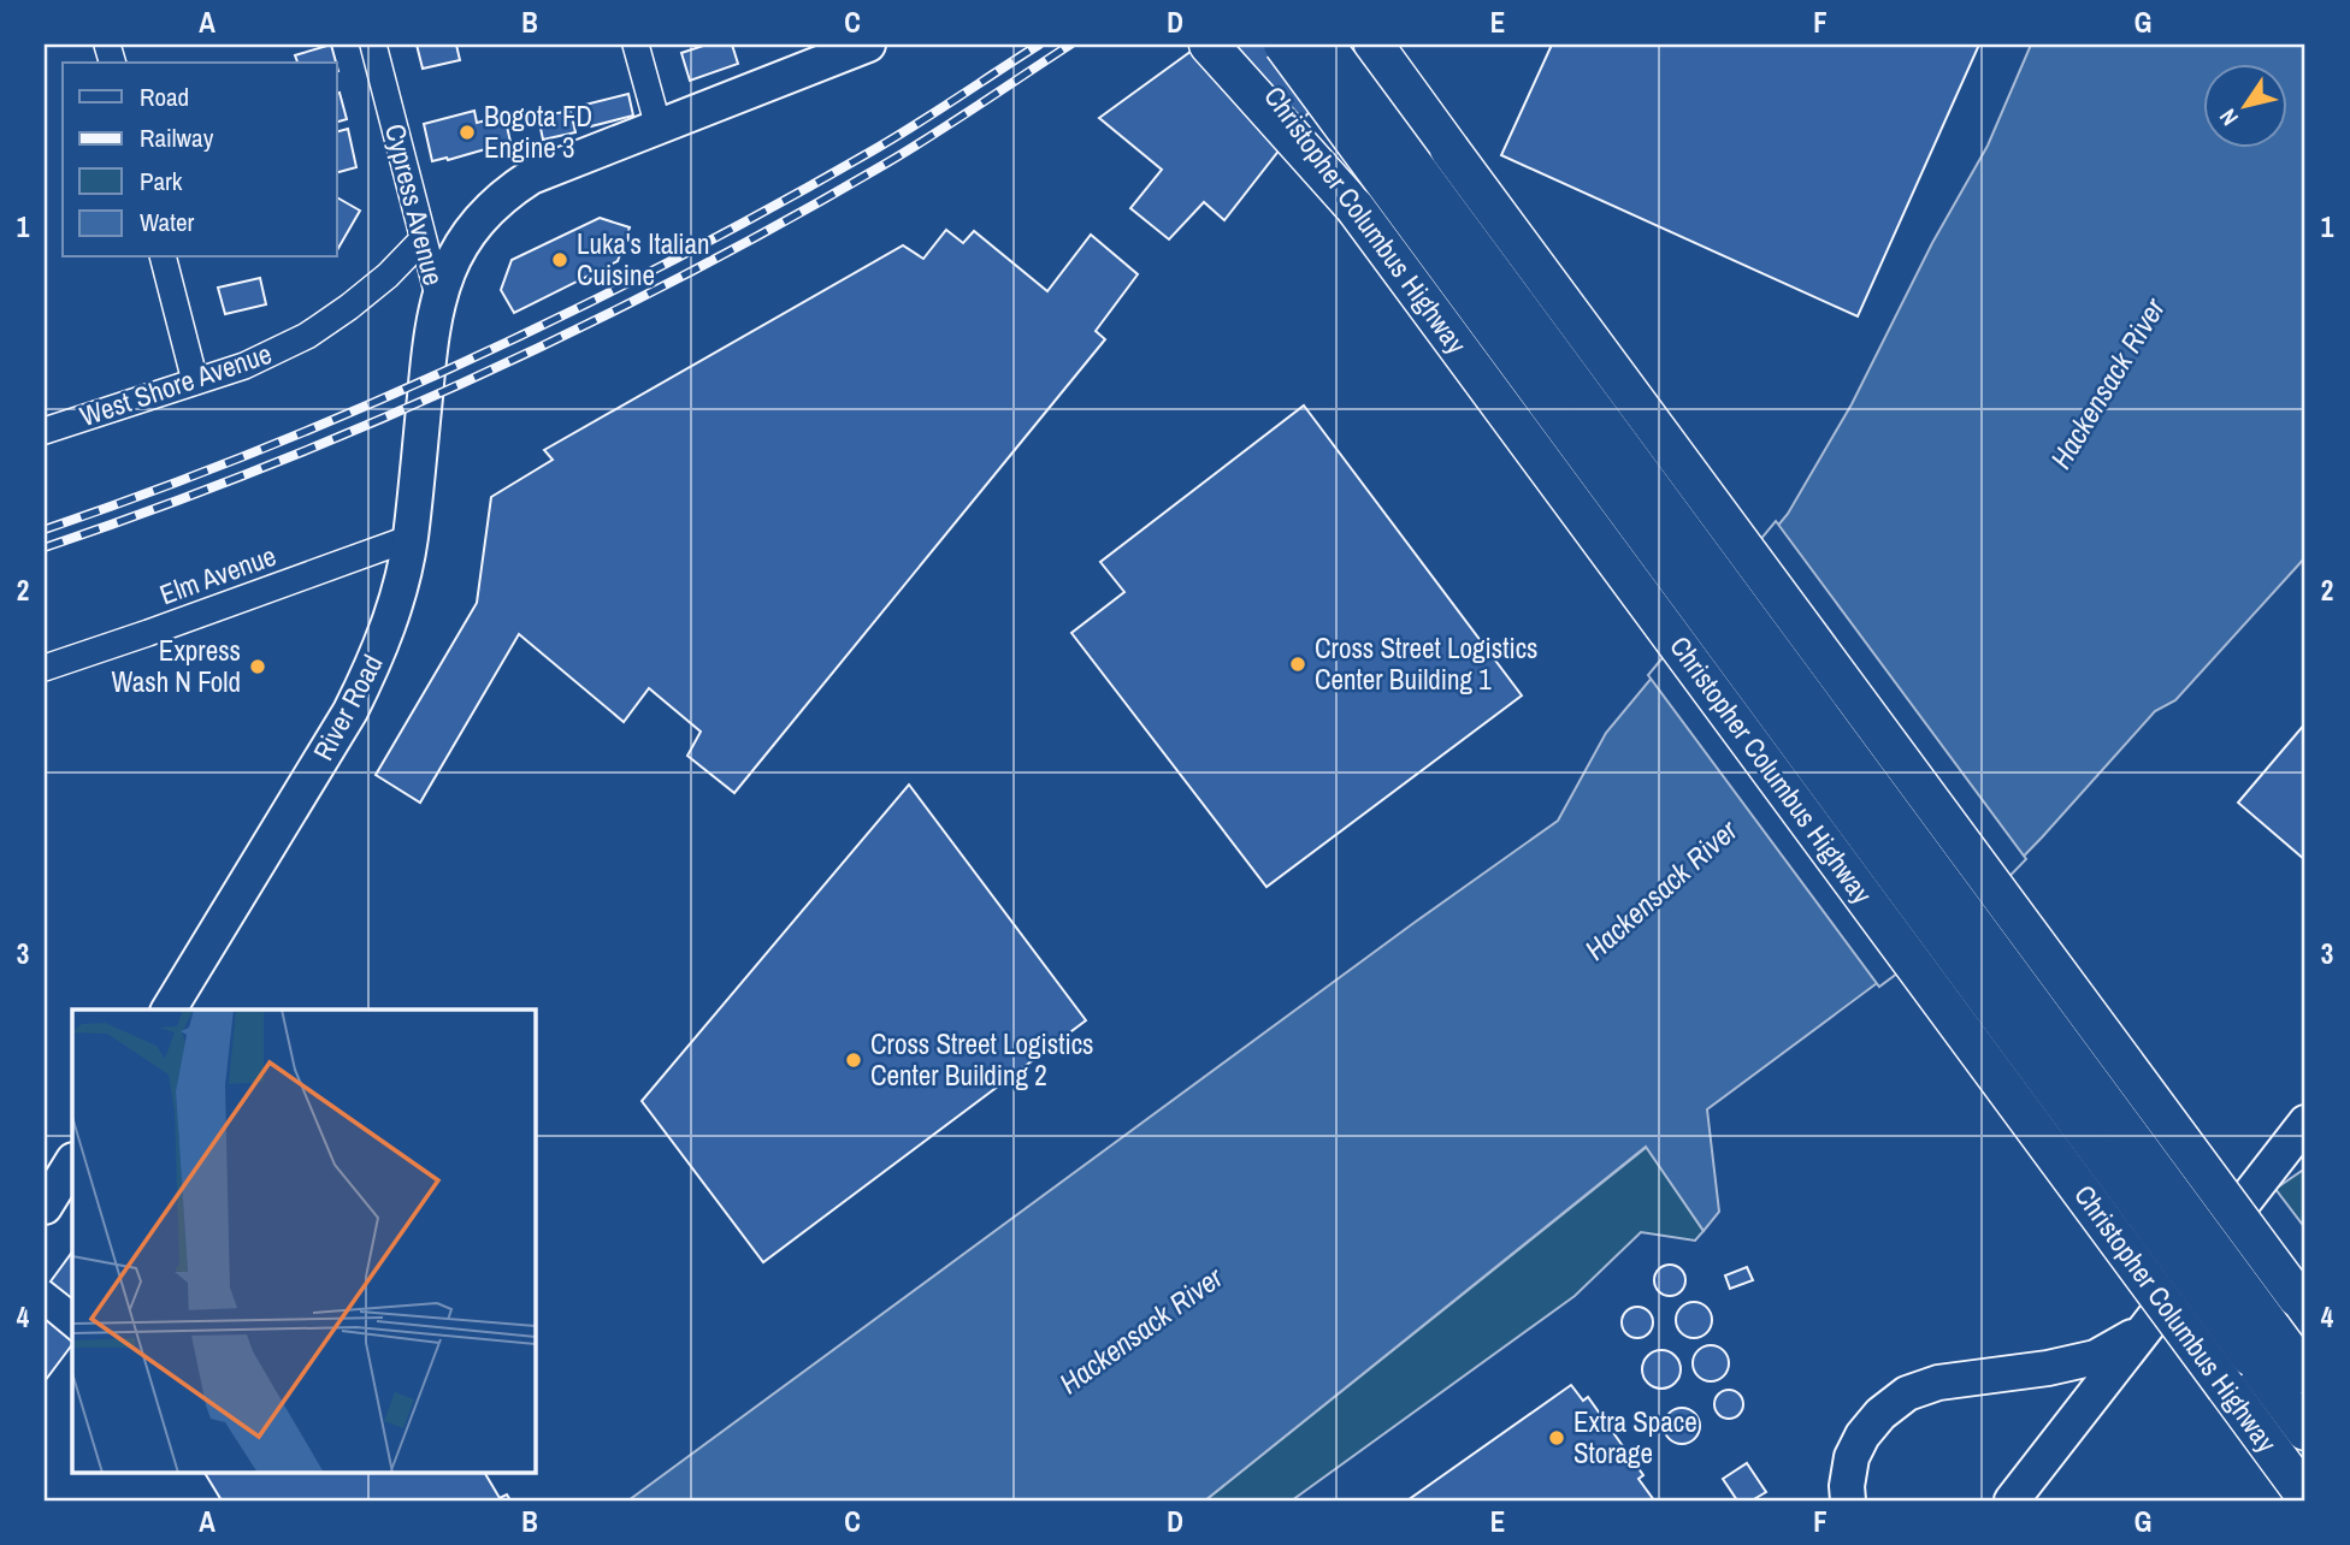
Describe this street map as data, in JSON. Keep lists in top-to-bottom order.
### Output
{
  "streets": {
    "highway": ["Christopher Columbus Highway"],
    "main road": ["Cypress Avenue", "River Road"],
    "street": ["West Shore Avenue", "Elm Avenue"]
  },
  "crossings": [
    ["Cypress Avenue", "West Shore Avenue"],
    ["Cypress Avenue", "River Road"],
    ["Elm Avenue", "River Road"]
  ],
  "water": ["Hackensack River"],
  "places": [
    "Bogota FD Engine 3",
    "Luka's Italian Cuisine",
    "Cross Street Logistics Center Building 1",
    "Express Wash N Fold",
    "Cross Street Logistics Center Building 2",
    "Extra Space Storage"
  ],
  "legend": [
    "Road",
    "Railway",
    "Park",
    "Water"
  ],
  "north": "bottom left",
  "grid": {
    "columns": [
      "A",
      "B",
      "C",
      "D",
      "E",
      "F",
      "G"
    ],
    "rows": [
      "1",
      "2",
      "3",
      "4"
    ]
  }
}
